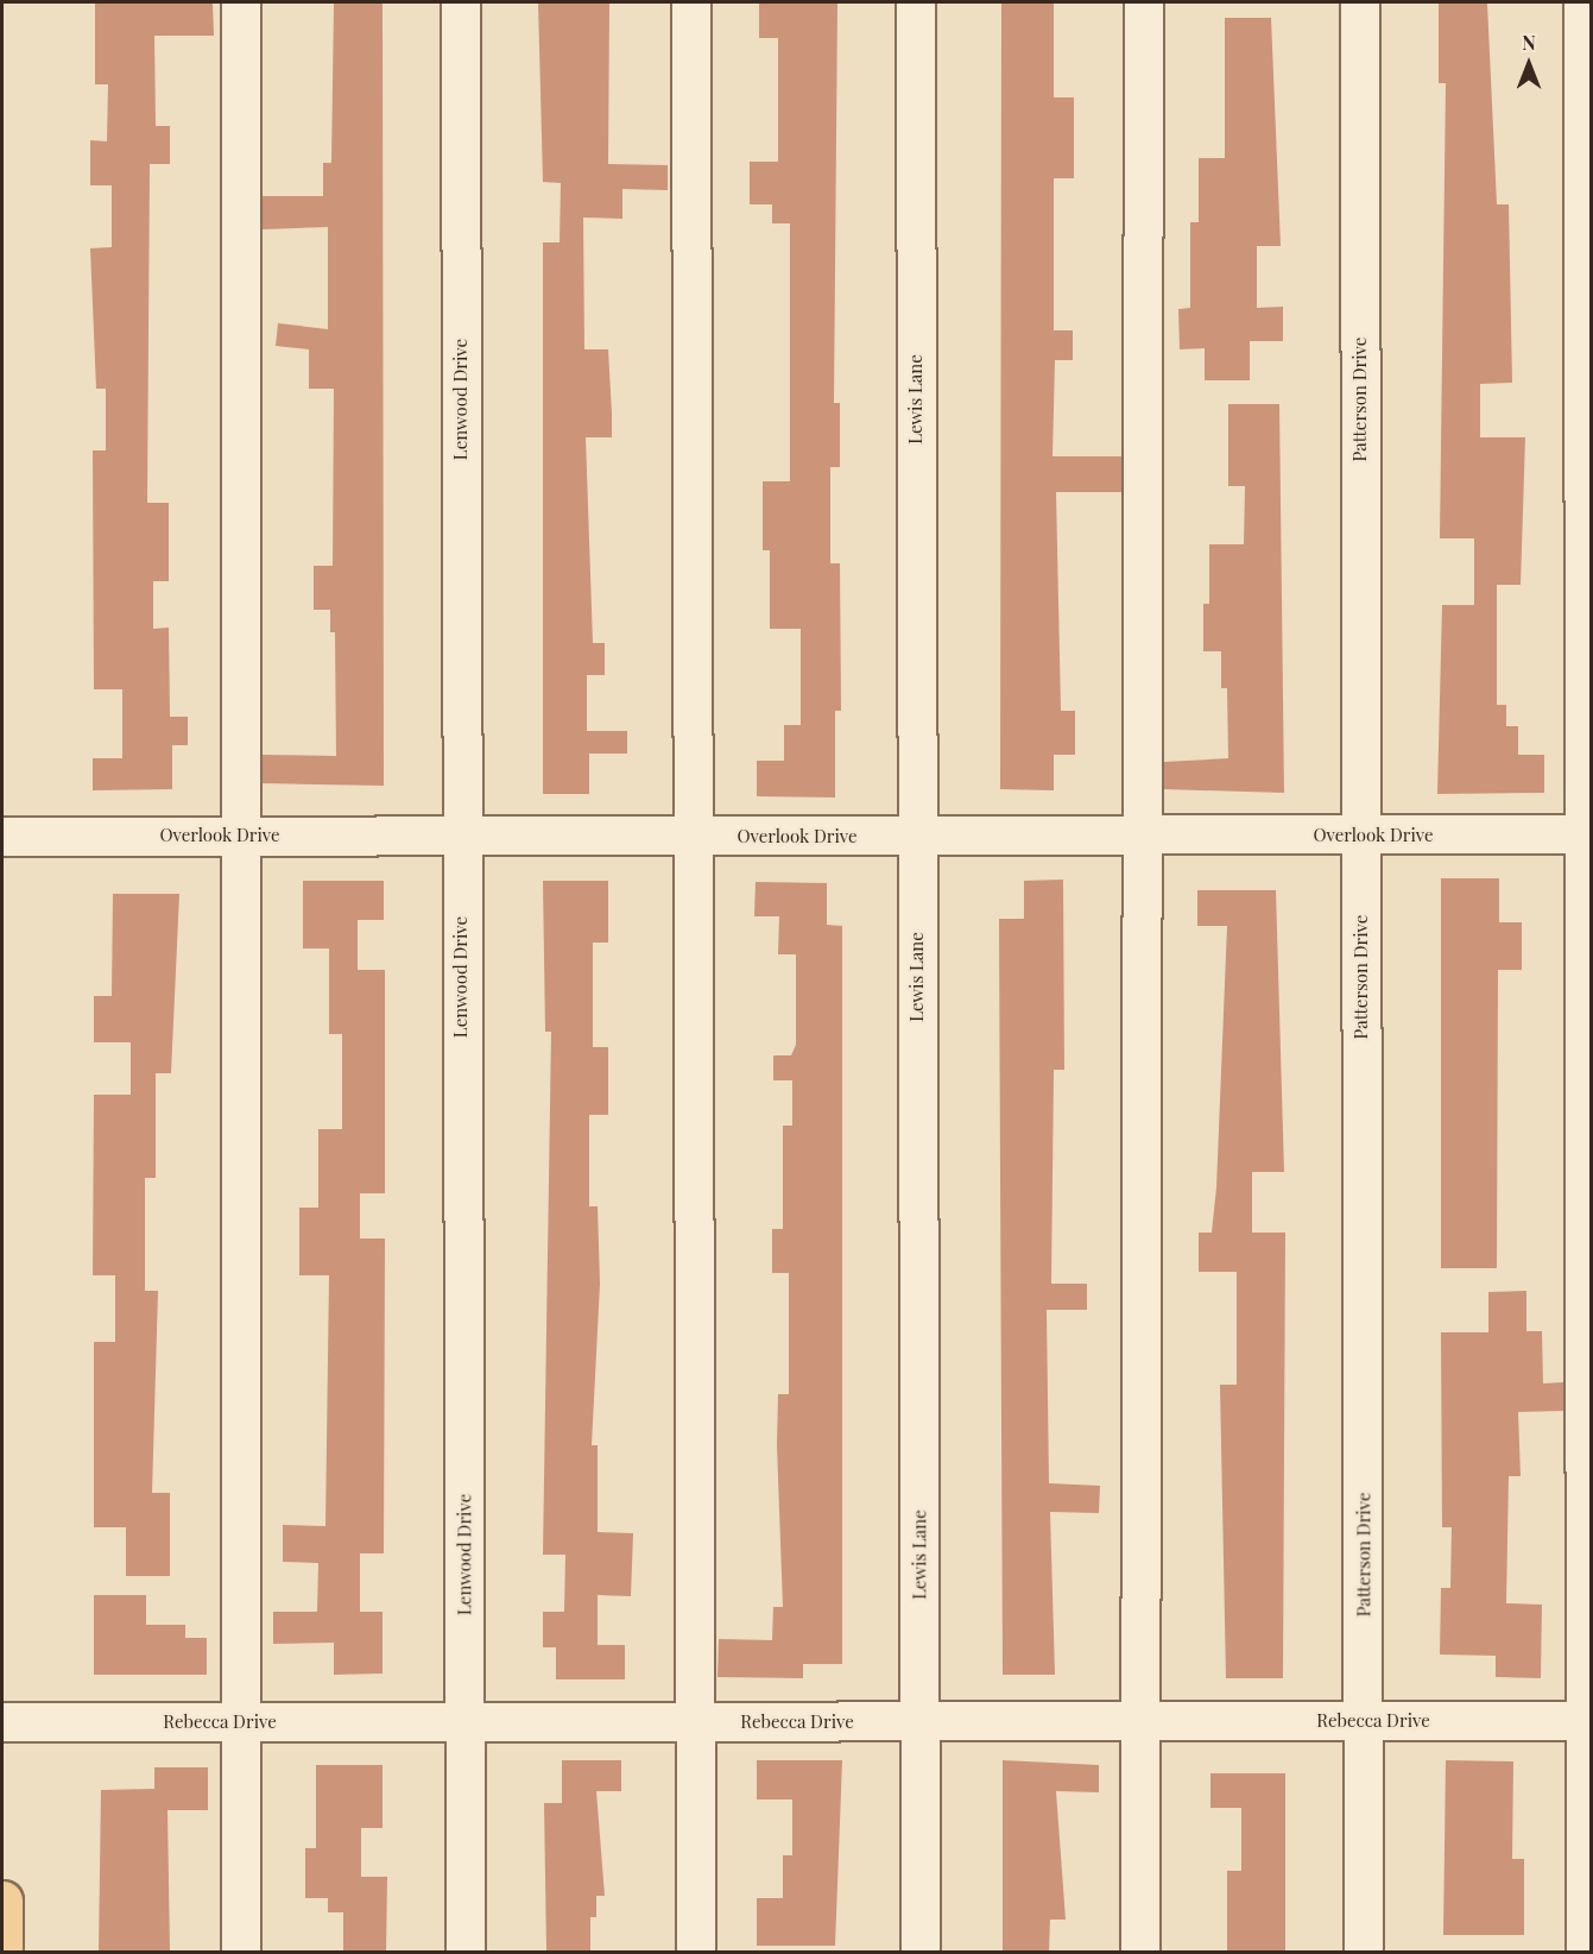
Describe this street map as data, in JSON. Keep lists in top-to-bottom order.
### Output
{
  "streets": {
    "street": [
      "Lenwood Drive",
      "Lewis Lane",
      "Patterson Drive",
      "Overlook Drive",
      "Rebecca Drive"
    ]
  },
  "crossings": [
    ["Lenwood Drive", "Overlook Drive"],
    ["Lenwood Drive", "Rebecca Drive"],
    ["Lewis Lane", "Overlook Drive"],
    ["Lewis Lane", "Rebecca Drive"],
    ["Patterson Drive", "Overlook Drive"],
    ["Patterson Drive", "Rebecca Drive"]
  ],
  "north": "top"
}
